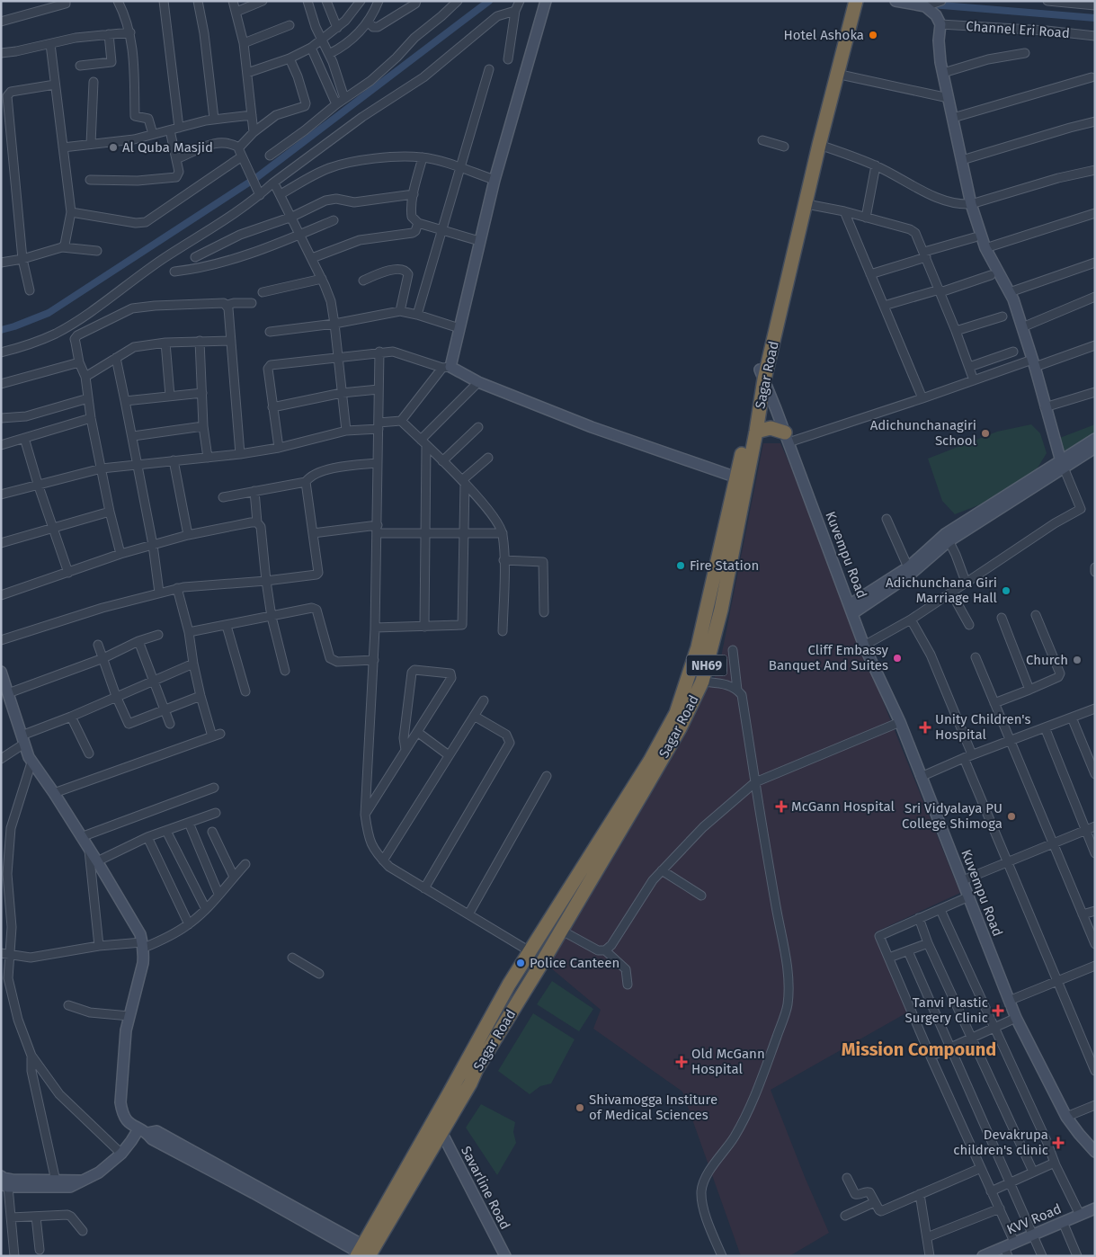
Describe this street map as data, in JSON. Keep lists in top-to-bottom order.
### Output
{
  "streets": {
    "highway": ["Sagar Road", "NH69"],
    "street": [
      "Channel Eri Road",
      "Kuvempu Road",
      "Savarline Road",
      "KVV Road"
    ]
  },
  "crossings": [
    ["Sagar Road", "Kuvempu Road"],
    ["Sagar Road", "Savarline Road"]
  ],
  "districts": ["Mission Compound"],
  "places": {
    "other": [
      "Hotel Ashoka",
      "Al Quba Masjid",
      "Adichunchanagiri School",
      "Fire Station",
      "Adichunchana Giri Marriage Hall",
      "Cliff Embassy Banquet And Suites",
      "Church",
      "Sri Vidyalaya PU College Shimoga",
      "Police Canteen",
      "Shivamogga Institure of Medical Sciences"
    ],
    "health": [
      "Unity Children's Hospital",
      "McGann Hospital",
      "Tanvi Plastic Surgery Clinic",
      "Old McGann Hospital",
      "Devakrupa children's clinic"
    ]
  }
}
